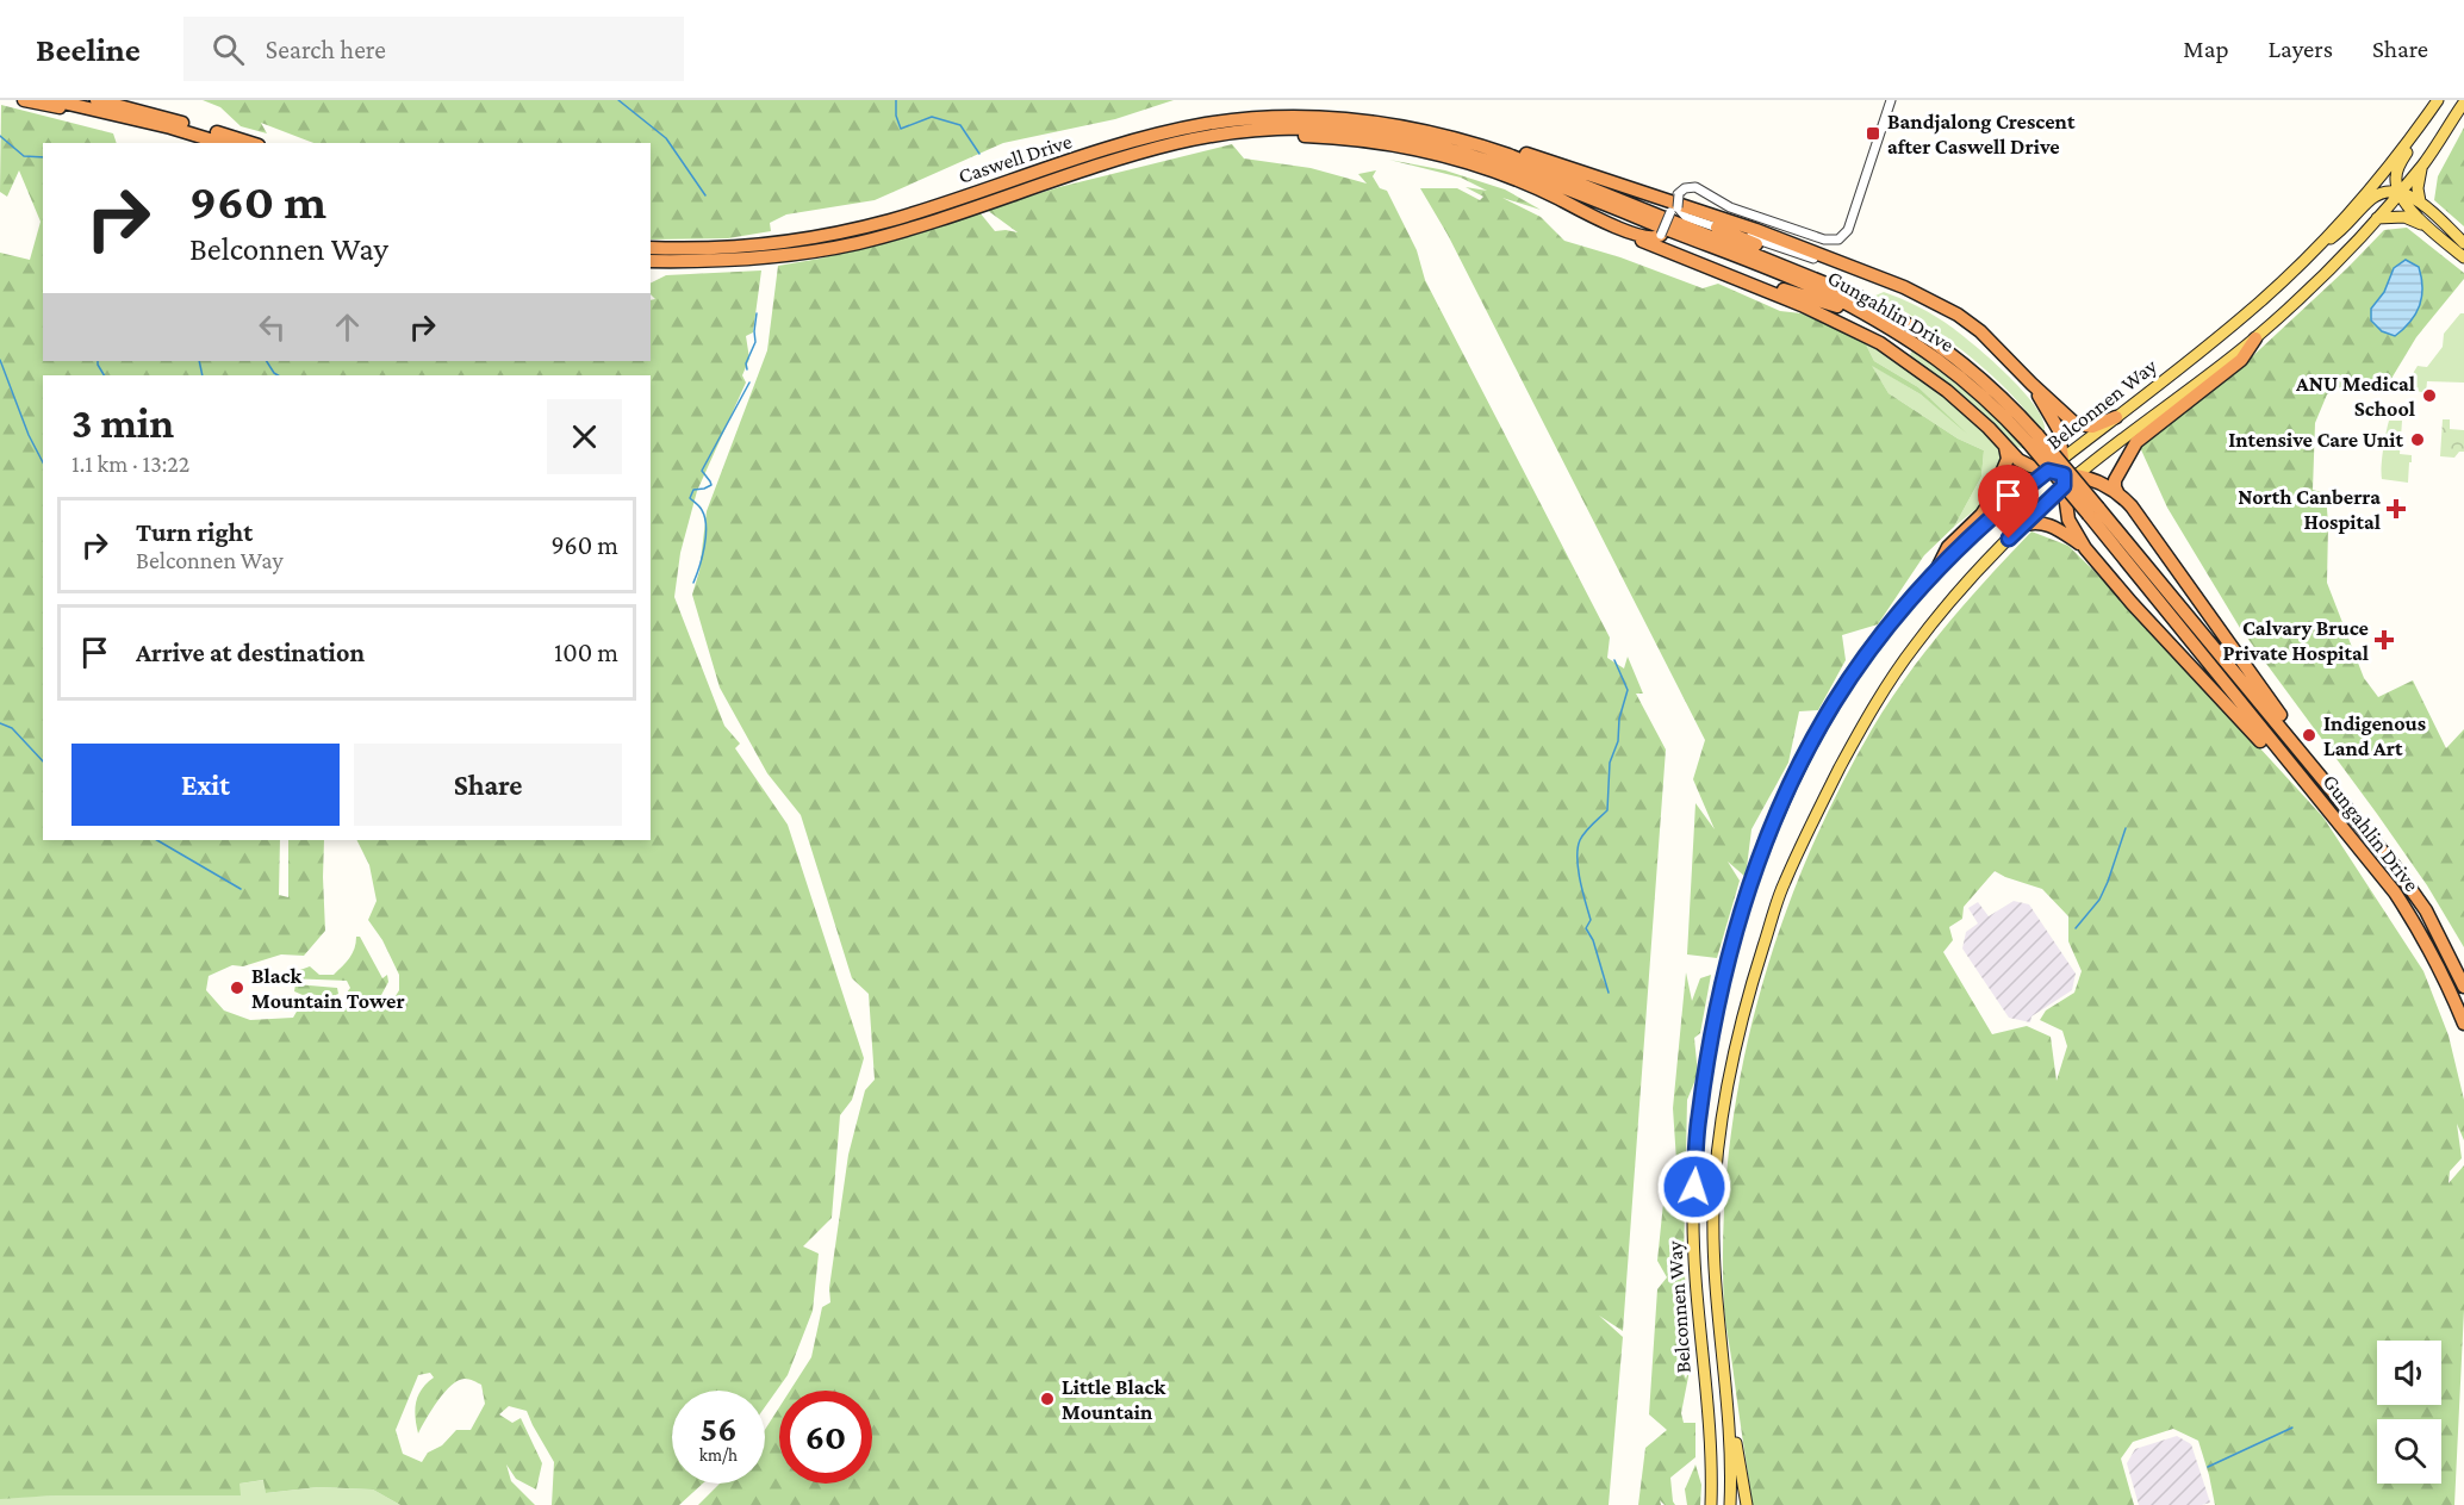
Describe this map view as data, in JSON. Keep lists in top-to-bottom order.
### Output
{
  "streets": {
    "highway": ["Caswell Drive", "Gungahlin Drive"],
    "main road": ["Belconnen Way"]
  },
  "crossings": [
    ["Caswell Drive", "Gungahlin Drive"]
  ],
  "places": {
    "transit": ["Bandjalong Crescent after Caswell Drive"],
    "other": [
      "ANU Medical School",
      "Intensive Care Unit",
      "Indigenous Land Art",
      "Black Mountain Tower",
      "Little Black Mountain"
    ],
    "health": ["North Canberra Hospital", "Calvary Bruce Private Hospital"]
  },
  "page": {
    "header": "Beeline",
    "search": "Search here",
    "nav": ["Map", "Layers", "Share"],
    "turn": ["960 m", "Belconnen Way"],
    "heading": ["3 min", "1.1 km · 13:22"],
    "list": [
      {
        "name": "Turn right",
        "note": "Belconnen Way",
        "value": "960 m"
      },
      {
        "name": "Arrive at destination",
        "value": "100 m"
      }
    ],
    "buttons": ["Exit", "Share"],
    "speed": "56 km/h",
    "limit": "60"
  }
}
